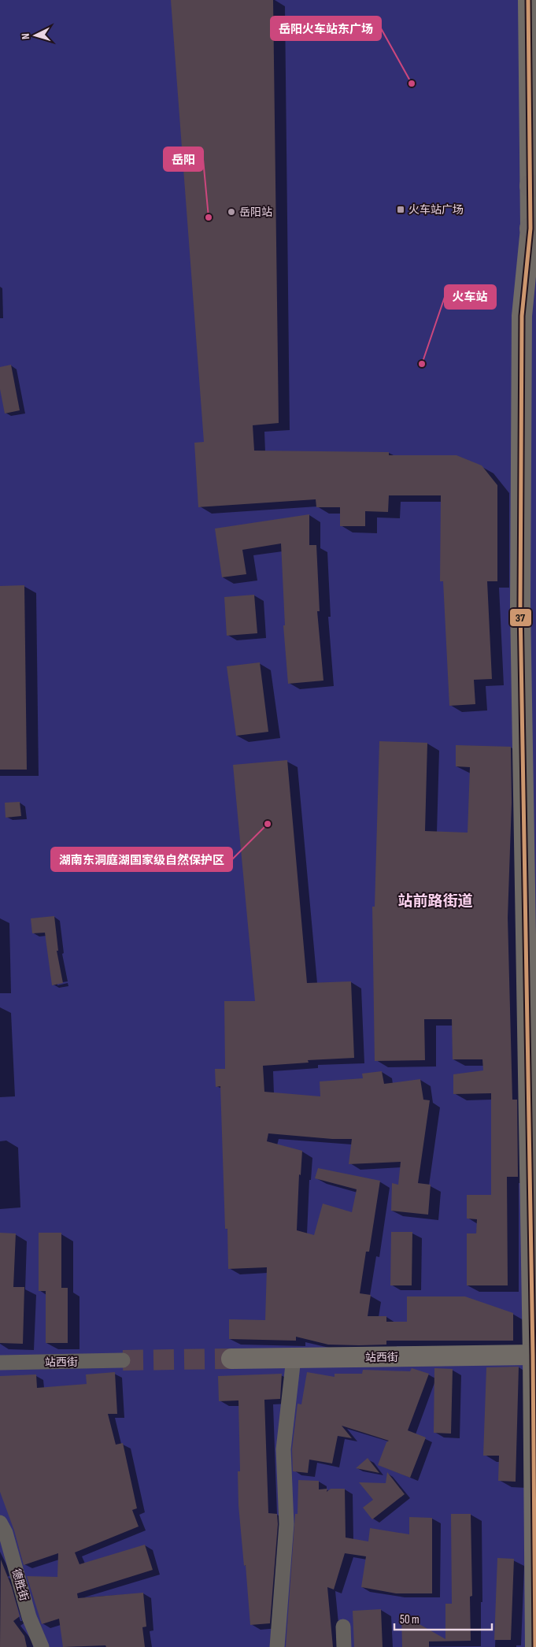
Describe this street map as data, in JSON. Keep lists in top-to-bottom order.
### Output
{
  "streets": {
    "main road": ["站西街"],
    "street": ["德胜街"]
  },
  "districts": ["站前路街道"],
  "places": {
    "other": [
      "岳阳火车站东广场",
      "岳阳站",
      "岳阳",
      "火车站",
      "湖南东洞庭湖国家级自然保护区"
    ],
    "transit": ["火车站广场"]
  },
  "lines": ["transit line 37"],
  "scale_bar": "50 m",
  "north": "left"
}
